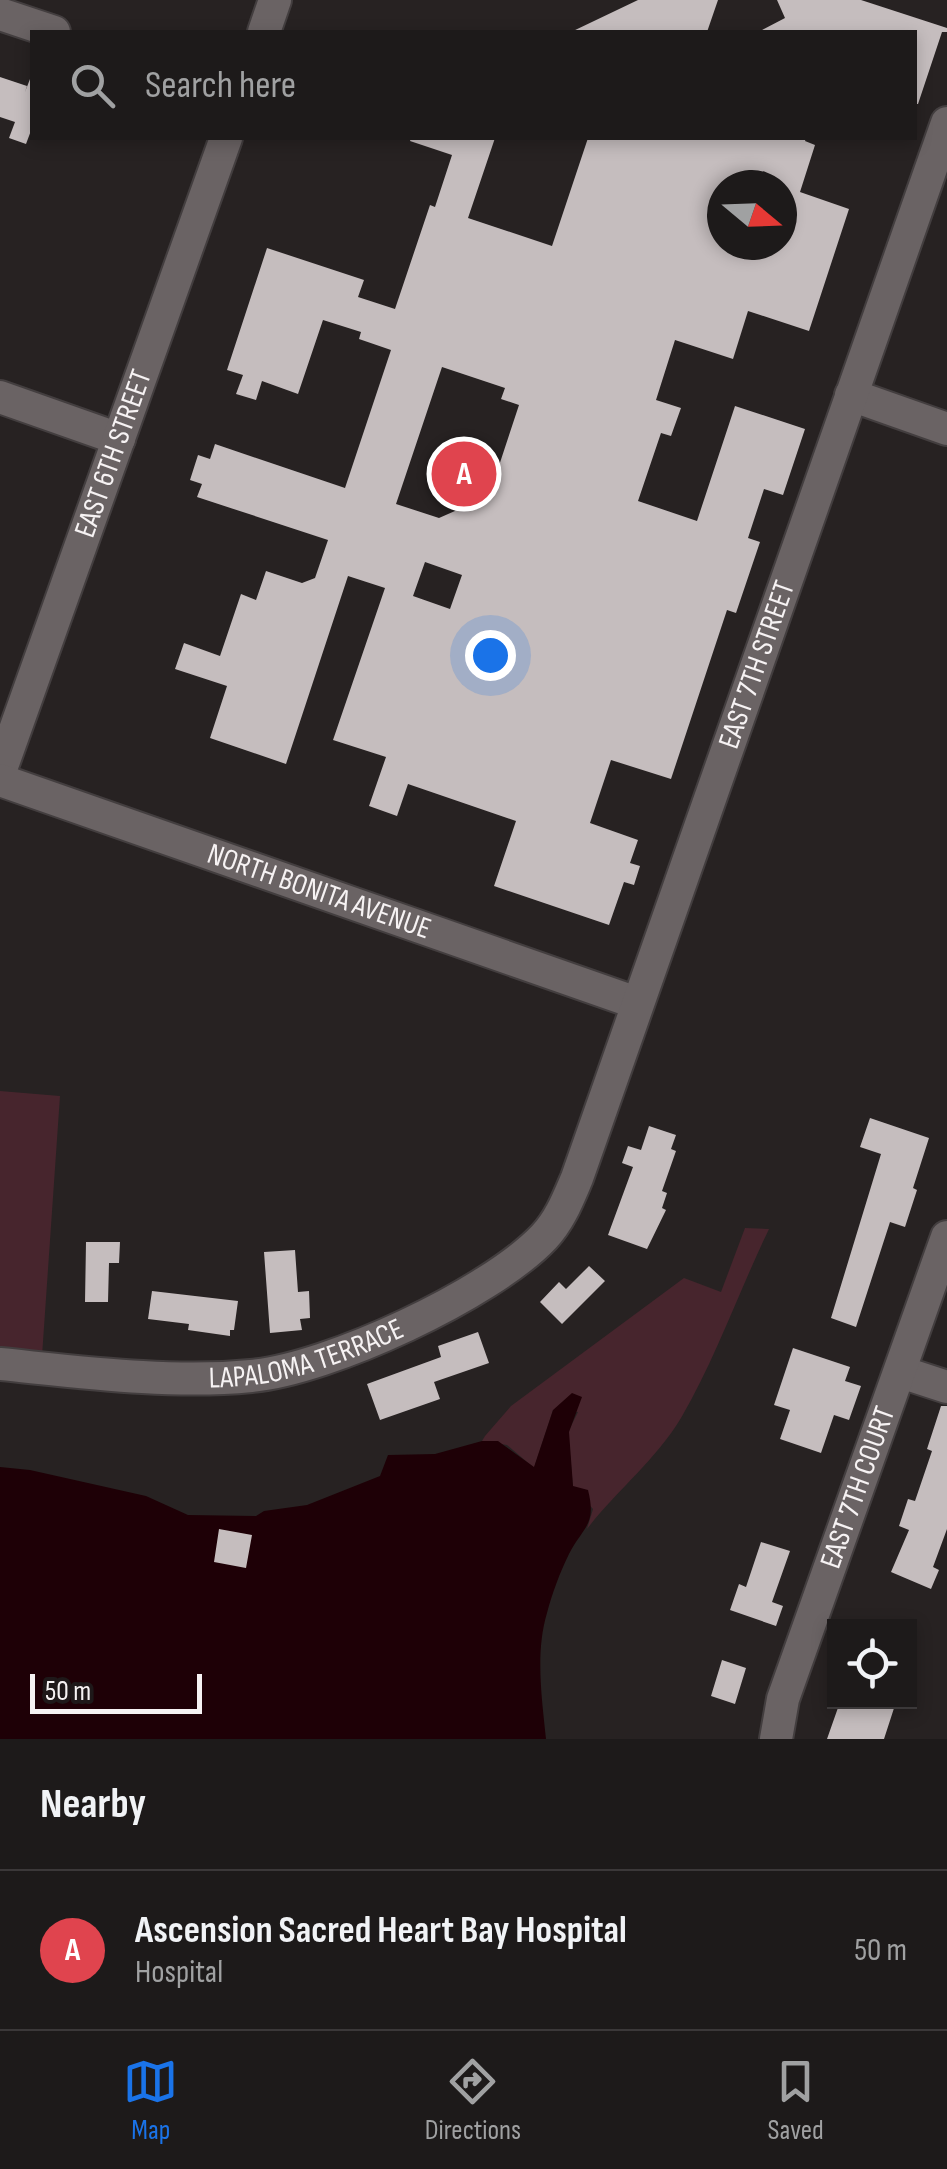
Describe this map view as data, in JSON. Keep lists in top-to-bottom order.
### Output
{
  "streets": {
    "street": [
      "EAST 6TH STREET",
      "EAST 7TH STREET",
      "NORTH BONITA AVENUE",
      "LAPALOMA TERRACE",
      "EAST 7TH COURT"
    ]
  },
  "crossings": [
    ["EAST 6TH STREET", "NORTH BONITA AVENUE"],
    ["EAST 7TH STREET", "NORTH BONITA AVENUE"],
    ["EAST 7TH STREET", "LAPALOMA TERRACE"]
  ],
  "scale_bar": "50 m",
  "north": "right",
  "page": {
    "search": "Search here",
    "pins": "A",
    "scale": "50 m",
    "heading": "Nearby",
    "list": [
      {
        "mark": "A",
        "name": "Ascension Sacred Heart Bay Hospital",
        "note": "Hospital",
        "value": "50 m"
      }
    ],
    "nav": ["Map", "Directions", "Saved"]
  }
}
